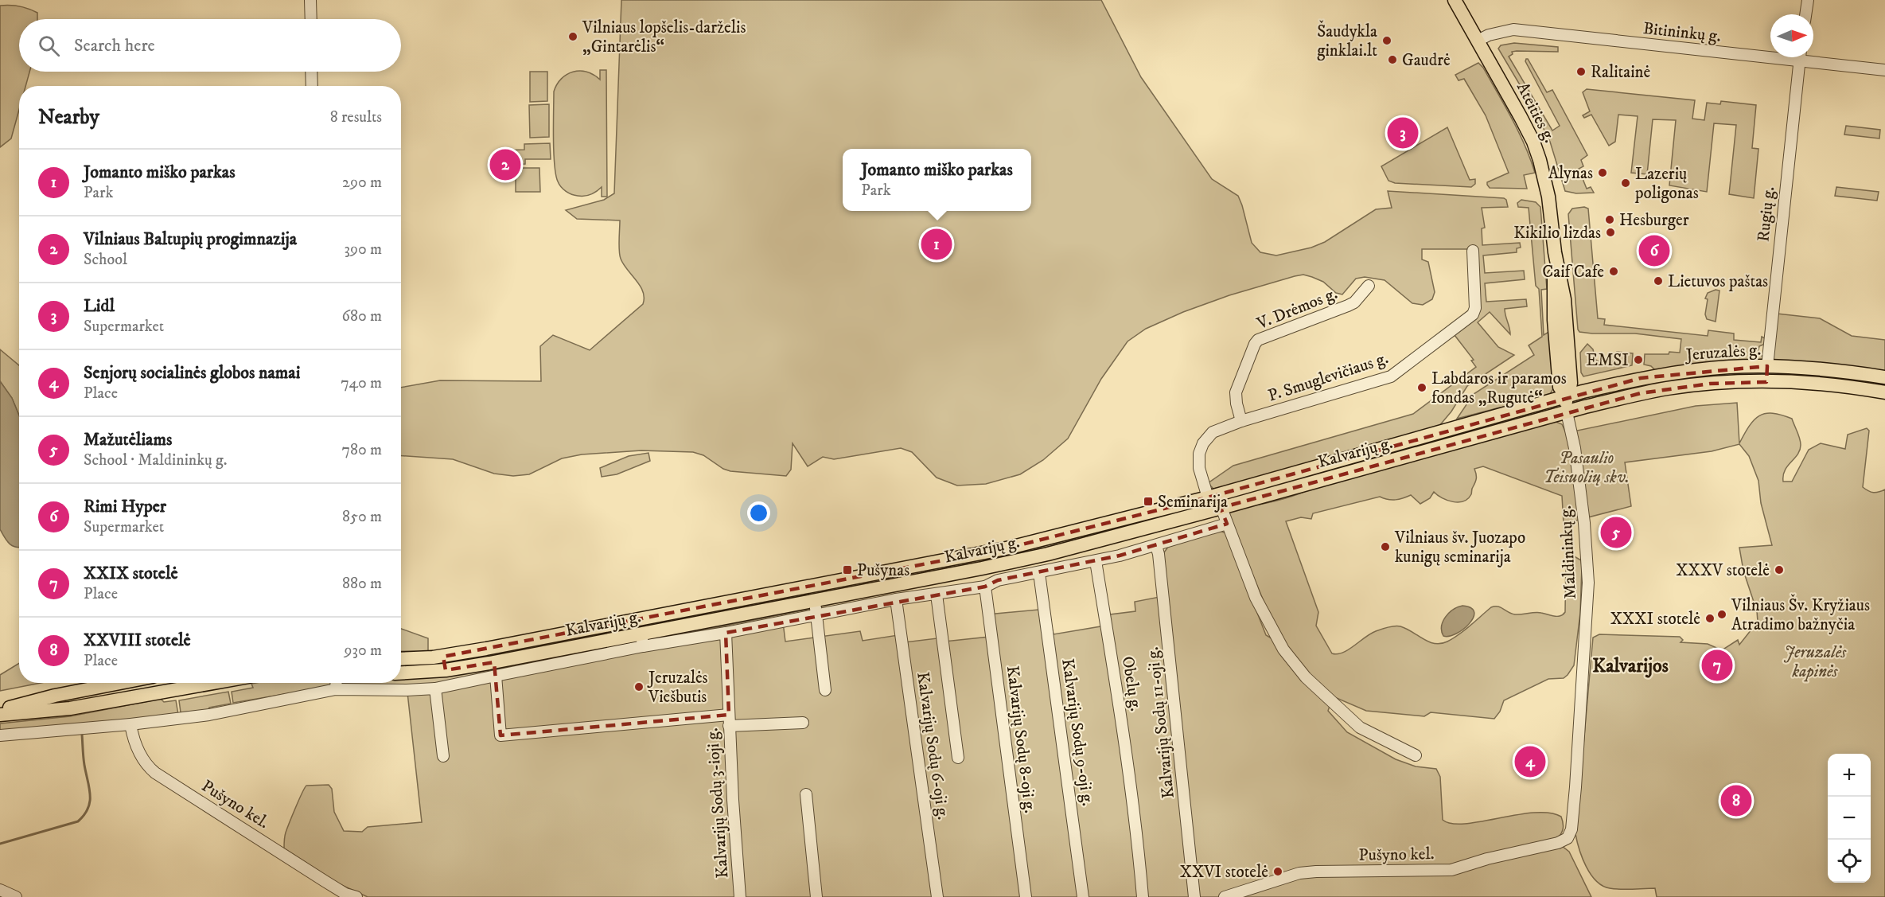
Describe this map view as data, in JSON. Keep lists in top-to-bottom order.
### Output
{
  "streets": {
    "main road": [
      "Ateities g.",
      "Rugių g.",
      "Jeruzalės g.",
      "Kalvarijų g."
    ],
    "street": [
      "Bitininkų g.",
      "V. Drėmos g.",
      "P. Smuglevičiaus g.",
      "Maldininkų g.",
      "Obelų g.",
      "Kalvarijų Sodų 11-oji g.",
      "Kalvarijų Sodų 9-oji g.",
      "Kalvarijų Sodų 8-oji g.",
      "Kalvarijų Sodų 6-oji g.",
      "Kalvarijų Sodų 3-ioji g.",
      "Pušyno kel."
    ]
  },
  "crossings": [
    ["Bitininkų g.", "Ateities g."],
    ["Ateities g.", "Jeruzalės g."],
    ["Ateities g.", "Kalvarijų g."],
    ["Ateities g.", "Maldininkų g."],
    ["Rugių g.", "Jeruzalės g."],
    ["V. Drėmos g.", "P. Smuglevičiaus g."],
    ["Jeruzalės g.", "Kalvarijų g."],
    ["Jeruzalės g.", "Maldininkų g."],
    ["P. Smuglevičiaus g.", "Kalvarijų g."],
    ["Kalvarijų g.", "Maldininkų g."],
    ["Maldininkų g.", "Pušyno kel."]
  ],
  "districts": ["Kalvarijos"],
  "parks": ["Pasaulio Teisuolių skv.", "Jeruzalės kapinės"],
  "places": {
    "other": [
      "Vilniaus lopšelis-darželis „Gintarėlis“",
      "Šaudykla ginklai.lt",
      "Gaudrė",
      "Ralitainė",
      "Alynas",
      "Lazerių poligonas",
      "Hesburger",
      "Kikilio lizdas",
      "Caif Cafe",
      "Lietuvos paštas",
      "EMSI",
      "Labdaros ir paramos fondas „Rugutė“",
      "Vilniaus šv. Juozapo kunigų seminarija",
      "XXXV stotelė",
      "Vilniaus Šv. Kryžiaus Atradimo bažnyčia",
      "XXXI stotelė",
      "Jeruzalės Viešbutis",
      "XXVI stotelė"
    ],
    "transit": ["Seminarija", "Pušynas"]
  },
  "north": "right",
  "page": {
    "search": "Search here",
    "heading": ["Nearby", "8 results"],
    "pins": [
      "3",
      "2",
      "1",
      "6",
      "5",
      "7",
      "4",
      "8"
    ],
    "list": [
      {
        "mark": "1",
        "name": "Jomanto miško parkas",
        "note": "Park",
        "value": "290 m"
      },
      {
        "mark": "2",
        "name": "Vilniaus Baltupių progimnazija",
        "note": "School",
        "value": "390 m"
      },
      {
        "mark": "3",
        "name": "Lidl",
        "note": "Supermarket",
        "value": "680 m"
      },
      {
        "mark": "4",
        "name": "Senjorų socialinės globos namai",
        "note": "Place",
        "value": "740 m"
      },
      {
        "mark": "5",
        "name": "Mažutėliams",
        "note": "School · Maldininkų g.",
        "value": "780 m"
      },
      {
        "mark": "6",
        "name": "Rimi Hyper",
        "note": "Supermarket",
        "value": "850 m"
      },
      {
        "mark": "7",
        "name": "XXIX stotelė",
        "note": "Place",
        "value": "880 m"
      },
      {
        "mark": "8",
        "name": "XXVIII stotelė",
        "note": "Place",
        "value": "930 m"
      }
    ],
    "popup": ["Jomanto miško parkas", "Park"],
    "map_buttons": ["+", "−"]
  }
}
